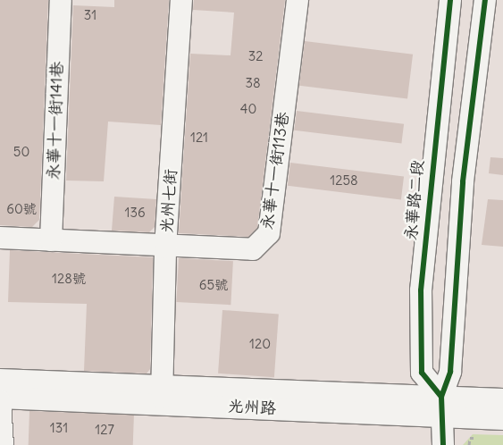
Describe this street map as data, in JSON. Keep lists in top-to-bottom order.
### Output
{
  "streets": {
    "street": [
      "永華十一街141巷",
      "永華十一街113巷",
      "永華路二段",
      "光州七街",
      "光州路"
    ]
  },
  "crossings": [
    ["永華十一街141巷", "永華十一街113巷"],
    ["永華十一街113巷", "光州七街"],
    ["永華路二段", "光州路"],
    ["光州七街", "光州路"]
  ],
  "house_numbers": [
    "31",
    "32",
    "38",
    "40",
    "121",
    "50",
    "1258",
    "60號",
    "136",
    "128號",
    "65號",
    "120",
    "131",
    "127"
  ]
}
